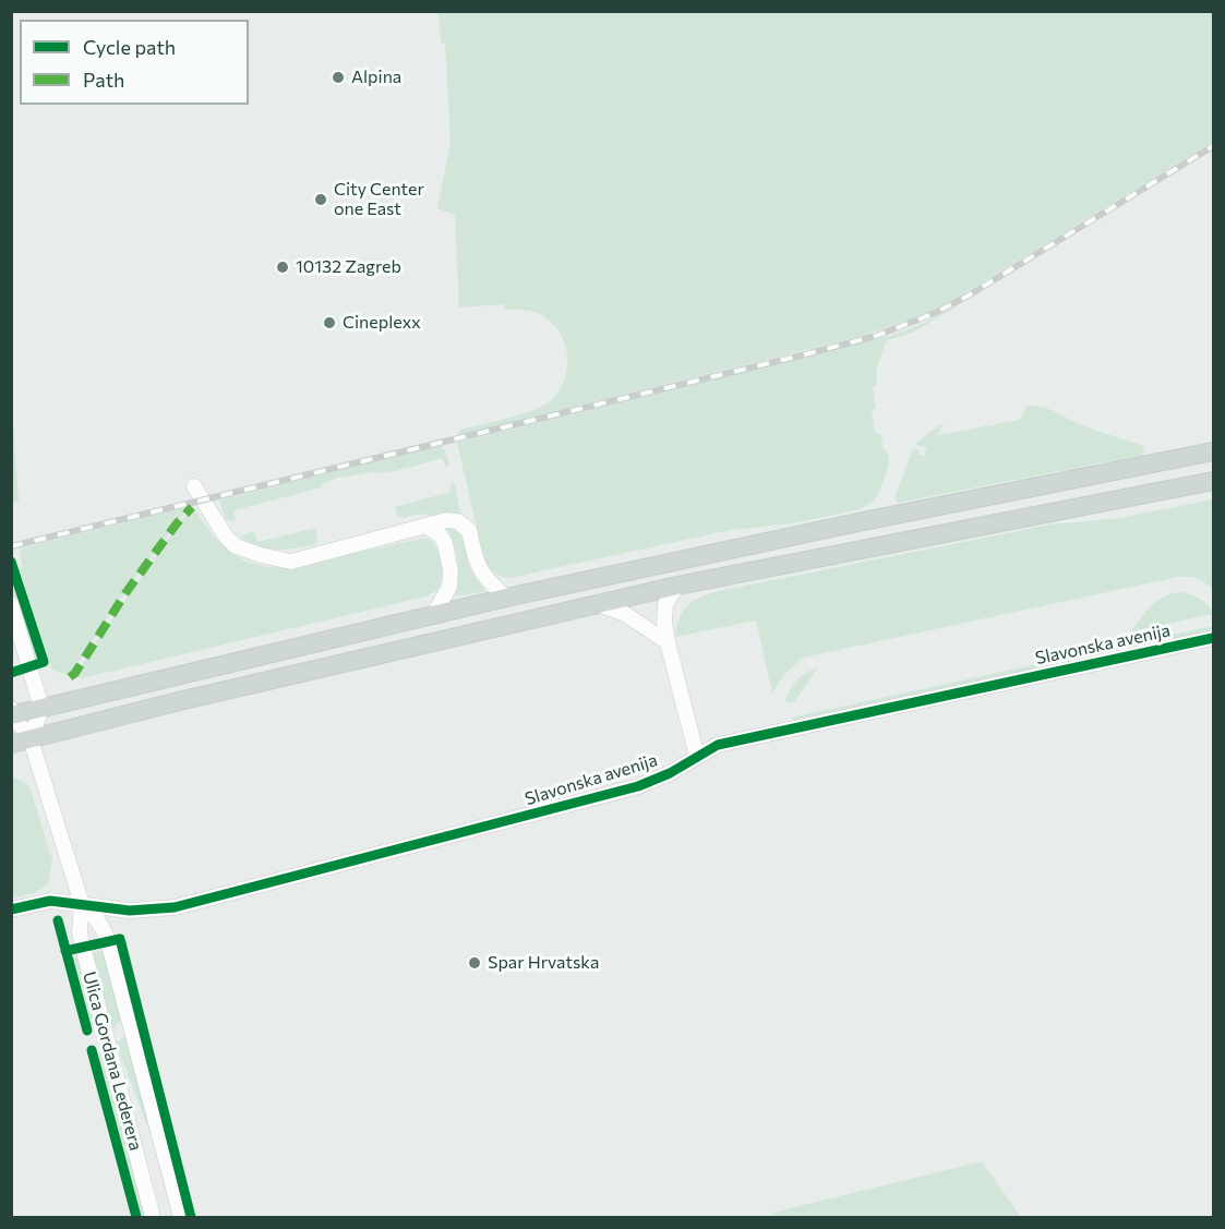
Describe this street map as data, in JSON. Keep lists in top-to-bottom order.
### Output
{
  "streets": {
    "street": ["Slavonska avenija", "Ulica Gordana Lederera"]
  },
  "crossings": [
    ["Slavonska avenija", "Ulica Gordana Lederera"]
  ],
  "places": [
    "Alpina",
    "City Center one East",
    "10132 Zagreb",
    "Cineplexx",
    "Spar Hrvatska"
  ],
  "legend": ["Cycle path", "Path"]
}
